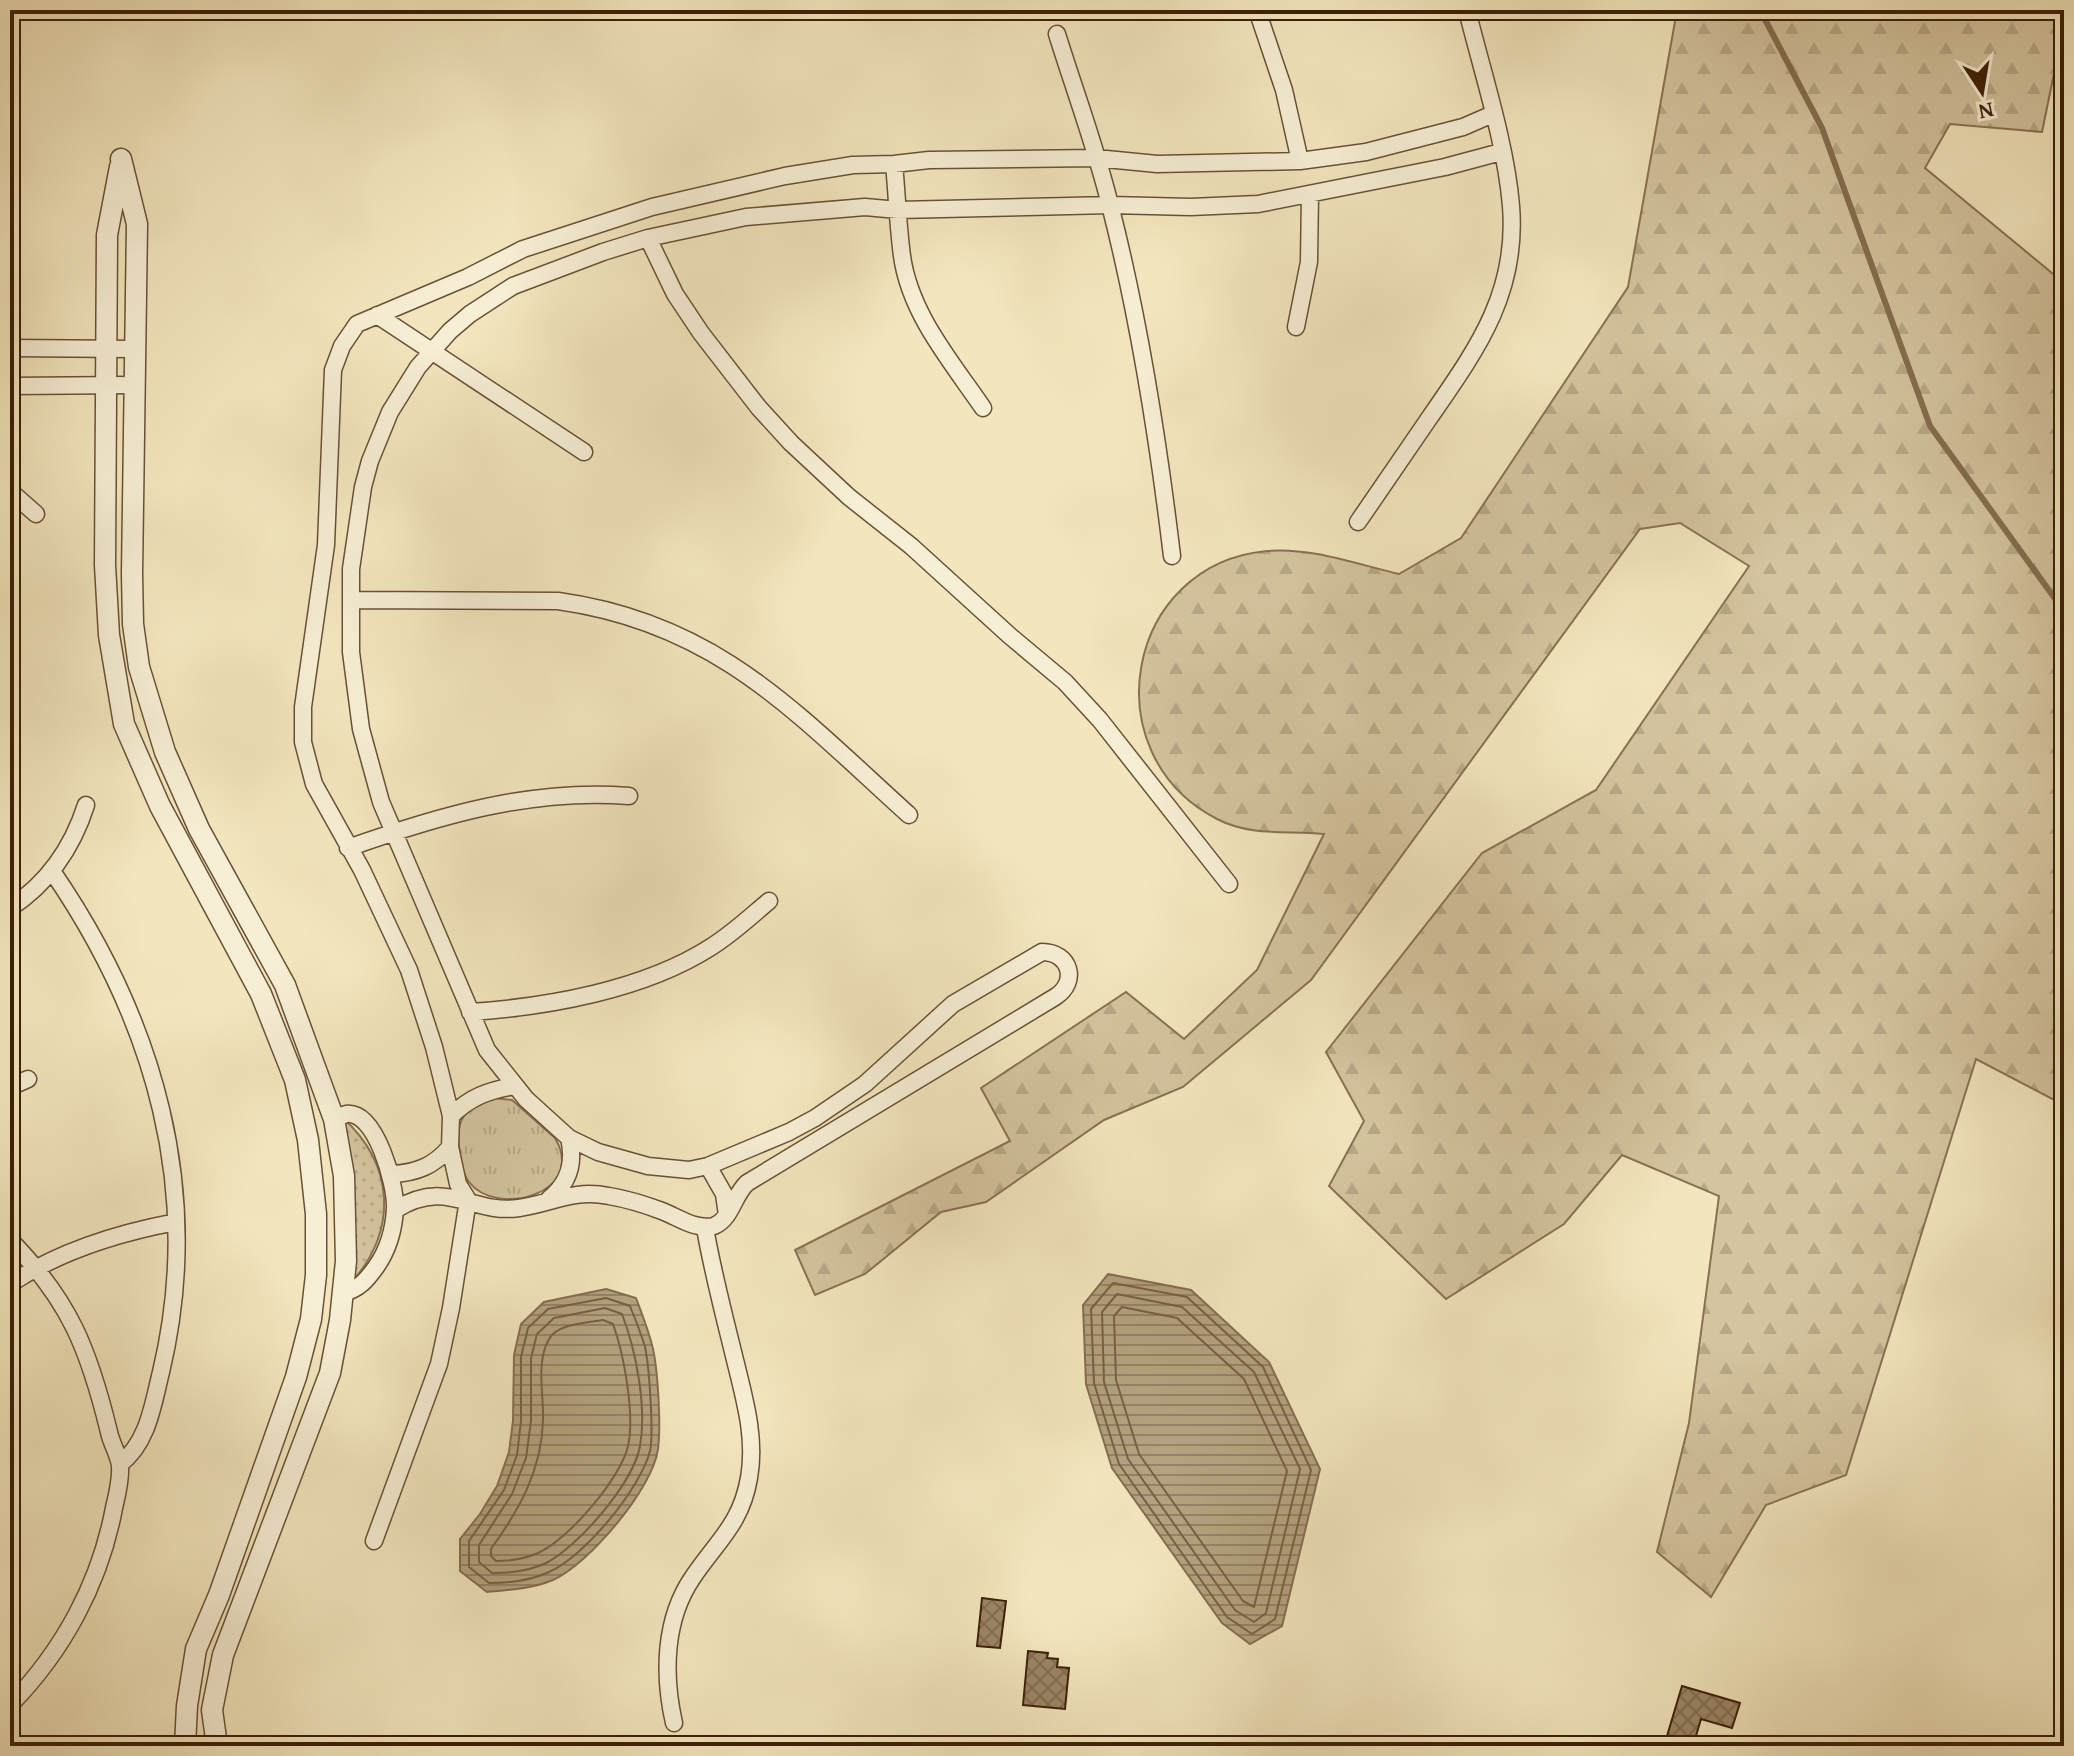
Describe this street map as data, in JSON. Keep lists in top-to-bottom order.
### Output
{
  "north": "bottom"
}
